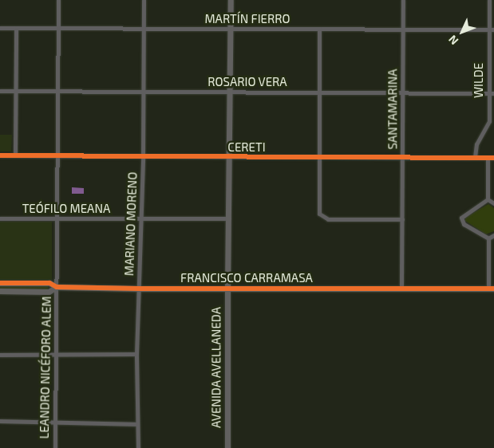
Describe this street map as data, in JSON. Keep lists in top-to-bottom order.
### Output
{
  "streets": {
    "street": [
      "MARTÍN FIERRO",
      "WILDE",
      "ROSARIO VERA",
      "SANTAMARINA",
      "CERETI",
      "TEÓFILO MEANA",
      "MARIANO MORENO",
      "FRANCISCO CARRAMASA",
      "LEANDRO NICÉFORO ALEM",
      "AVENIDA AVELLANEDA"
    ]
  },
  "crossings": [
    ["MARTÍN FIERRO", "WILDE"],
    ["MARTÍN FIERRO", "SANTAMARINA"],
    ["MARTÍN FIERRO", "MARIANO MORENO"],
    ["MARTÍN FIERRO", "LEANDRO NICÉFORO ALEM"],
    ["MARTÍN FIERRO", "AVENIDA AVELLANEDA"],
    ["WILDE", "ROSARIO VERA"],
    ["WILDE", "CERETI"],
    ["ROSARIO VERA", "SANTAMARINA"],
    ["ROSARIO VERA", "MARIANO MORENO"],
    ["ROSARIO VERA", "LEANDRO NICÉFORO ALEM"],
    ["ROSARIO VERA", "AVENIDA AVELLANEDA"],
    ["SANTAMARINA", "CERETI"],
    ["SANTAMARINA", "FRANCISCO CARRAMASA"],
    ["CERETI", "MARIANO MORENO"],
    ["CERETI", "LEANDRO NICÉFORO ALEM"],
    ["CERETI", "AVENIDA AVELLANEDA"],
    ["TEÓFILO MEANA", "MARIANO MORENO"],
    ["TEÓFILO MEANA", "LEANDRO NICÉFORO ALEM"],
    ["TEÓFILO MEANA", "AVENIDA AVELLANEDA"],
    ["MARIANO MORENO", "FRANCISCO CARRAMASA"],
    ["FRANCISCO CARRAMASA", "LEANDRO NICÉFORO ALEM"],
    ["FRANCISCO CARRAMASA", "AVENIDA AVELLANEDA"]
  ],
  "north": "bottom left"
}
